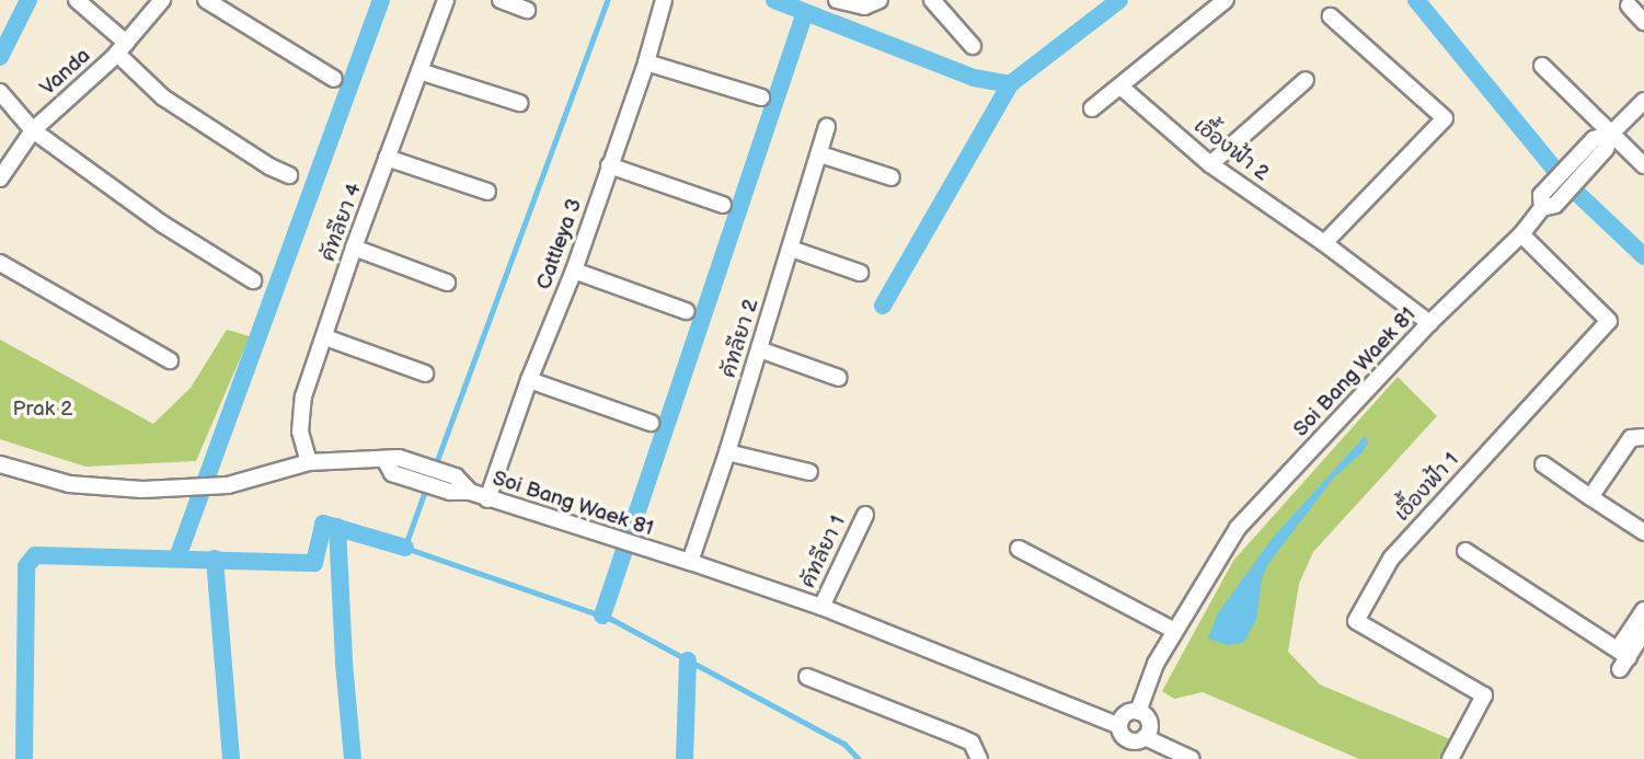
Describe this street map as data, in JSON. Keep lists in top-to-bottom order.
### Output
{
  "streets": {
    "street": [
      "Vanda",
      "เอื้องฟ้า 2",
      "คัทลียา 4",
      "Cattleya 3",
      "คัทลียา 2",
      "Soi Bang Waek 81",
      "เอื้องฟ้า 1",
      "คัทลียา 1"
    ]
  },
  "crossings": [
    ["เอื้องฟ้า 2", "Soi Bang Waek 81"],
    ["คัทลียา 4", "Soi Bang Waek 81"],
    ["Cattleya 3", "Soi Bang Waek 81"],
    ["คัทลียา 2", "Soi Bang Waek 81"],
    ["Soi Bang Waek 81", "เอื้องฟ้า 1"],
    ["Soi Bang Waek 81", "คัทลียา 1"]
  ],
  "parks": ["Prak 2"]
}
